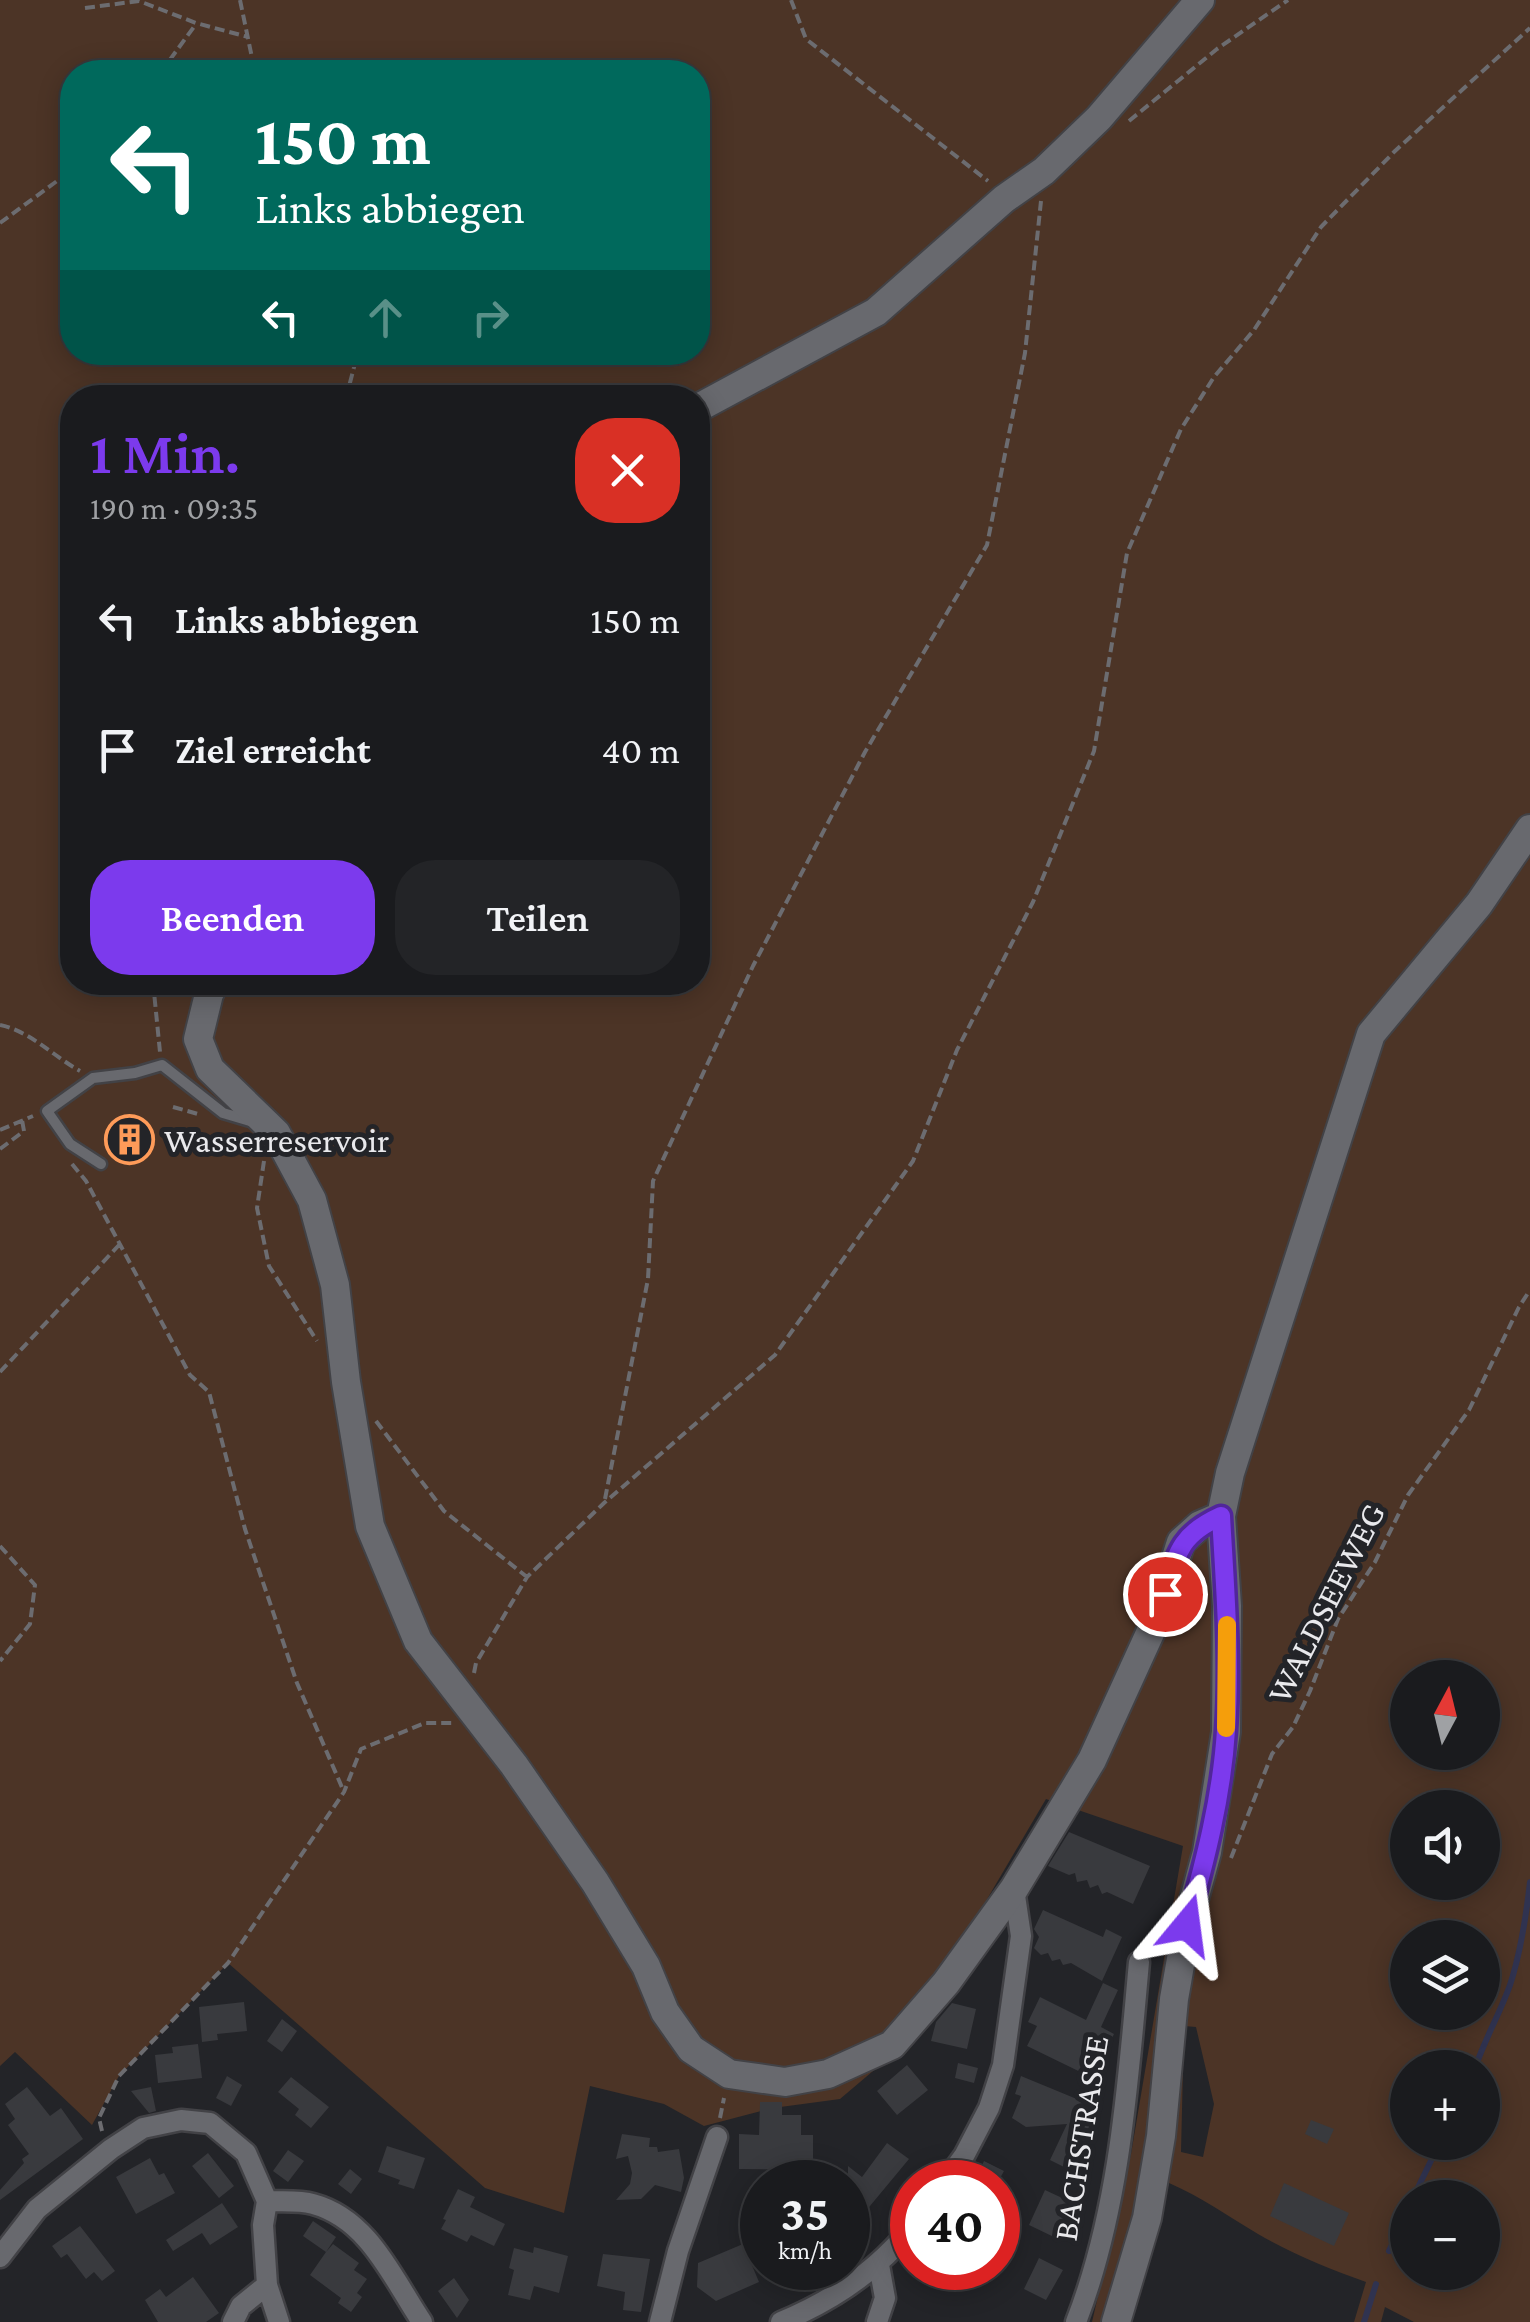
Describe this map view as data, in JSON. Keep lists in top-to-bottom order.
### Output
{
  "streets": {
    "street": ["BACHSTRASSE"],
    "path": ["WALDSEEWEG"]
  },
  "places": {
    "building": ["Wasserreservoir"]
  },
  "north": "top",
  "page": {
    "turn": ["150 m", "Links abbiegen"],
    "heading": ["1 Min.", "190 m · 09:35"],
    "list": [
      {
        "name": "Links abbiegen",
        "value": "150 m"
      },
      {
        "name": "Ziel erreicht",
        "value": "40 m"
      }
    ],
    "buttons": ["Beenden", "Teilen"],
    "map_buttons": ["+", "−"],
    "speed": "35 km/h",
    "limit": "40"
  }
}
